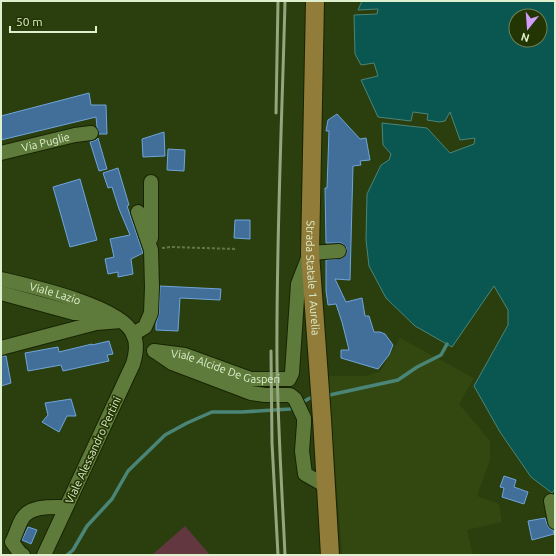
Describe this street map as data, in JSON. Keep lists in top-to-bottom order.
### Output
{
  "streets": {
    "main road": ["Strada Statale 1 Aurelia"],
    "street": [
      "Via Puglie",
      "Viale Lazio",
      "Viale Alcide De Gasperi",
      "Viale Alessandro Pertini"
    ]
  },
  "crossings": [
    ["Strada Statale 1 Aurelia", "Viale Alcide De Gasperi"],
    ["Viale Lazio", "Viale Alcide De Gasperi"],
    ["Viale Alcide De Gasperi", "Viale Alessandro Pertini"]
  ],
  "scale_bar": "50 m",
  "north": "bottom"
}
